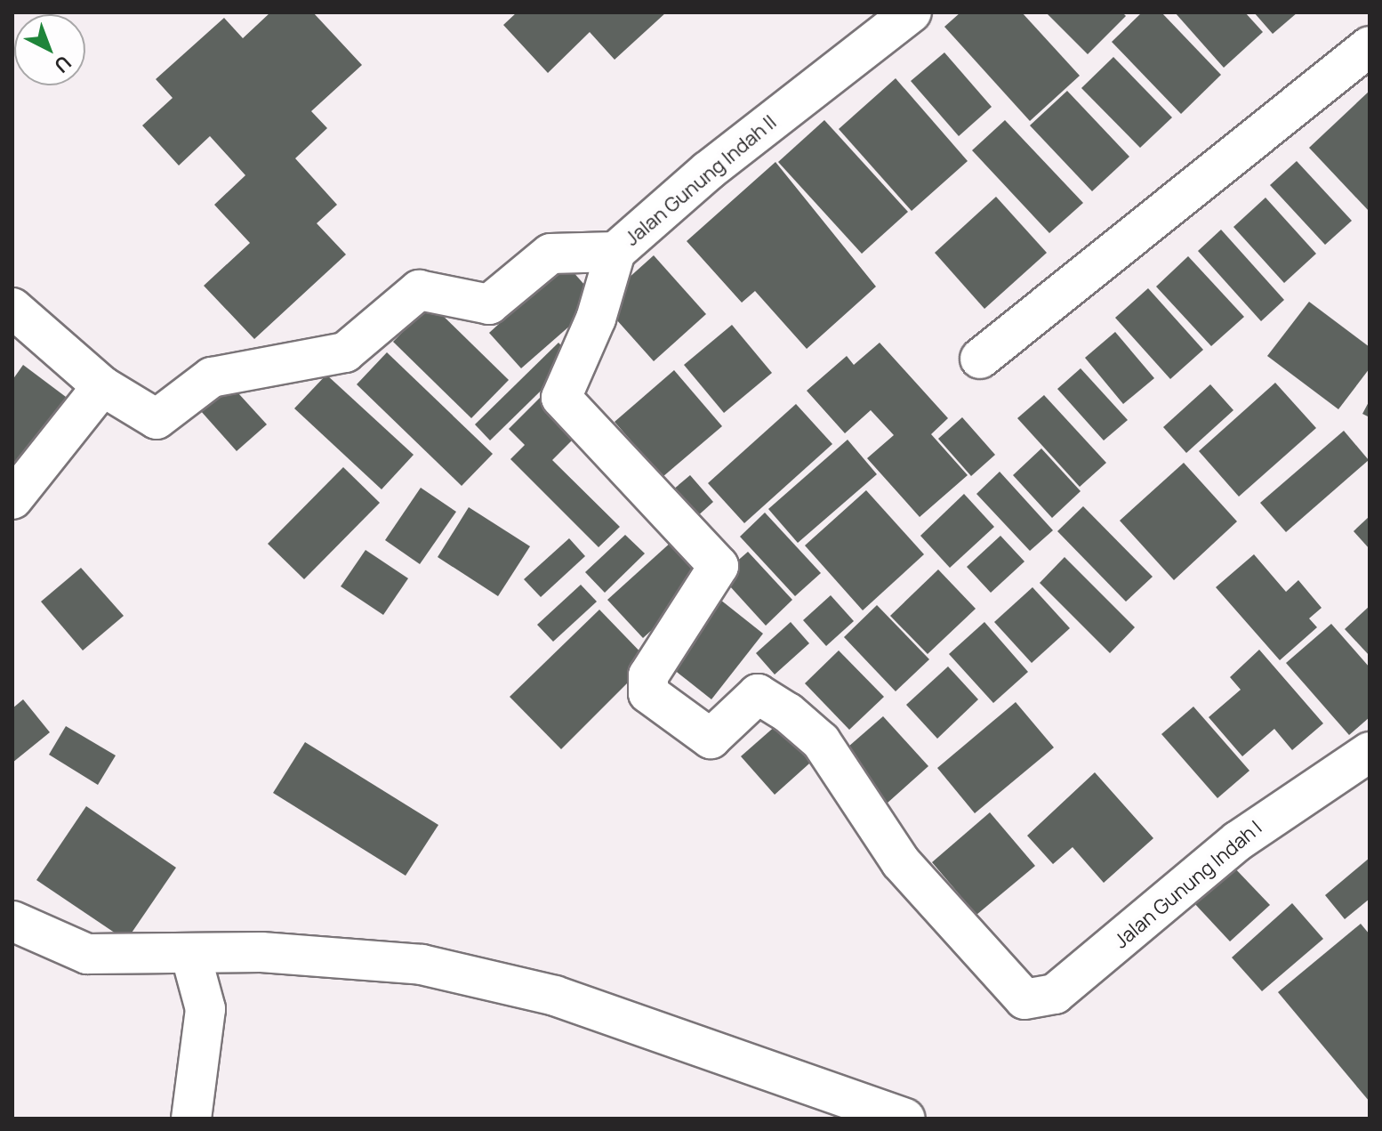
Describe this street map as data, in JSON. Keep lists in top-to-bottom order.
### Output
{
  "streets": {
    "street": ["Jalan Gunung Indah II", "Jalan Gunung Indah I"]
  },
  "crossings": [
    ["Jalan Gunung Indah II", "Jalan Gunung Indah I"]
  ],
  "north": "bottom right"
}
